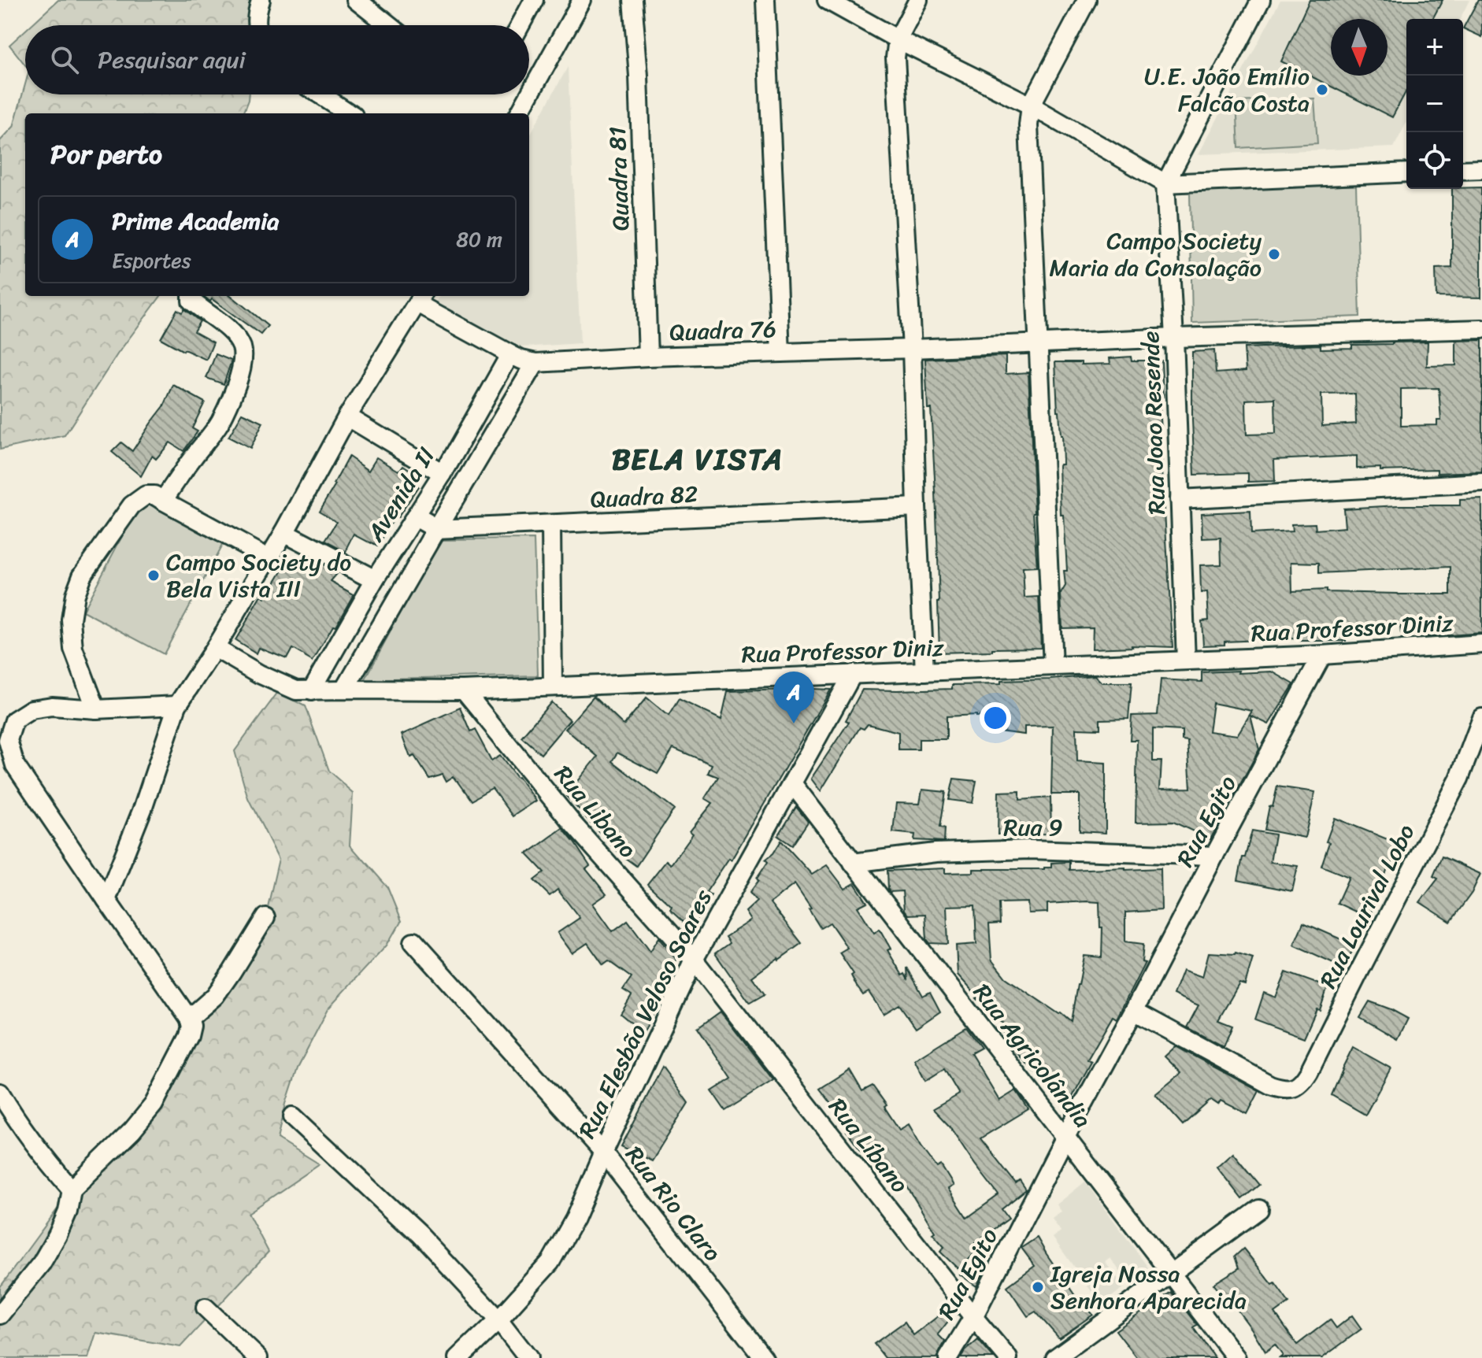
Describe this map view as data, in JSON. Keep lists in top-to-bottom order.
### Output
{
  "streets": {
    "street": [
      "Quadra 81",
      "Quadra 76",
      "Rua Joao Resende",
      "Avenida II",
      "Quadra 82",
      "Rua Professor Diniz",
      "Rua Libano",
      "Rua Egito",
      "Rua 9",
      "Rua Lourival Lobo",
      "Rua Elesbão Veloso Soares",
      "Rua Agricolândia",
      "Rua Líbano",
      "Rua Rio Claro"
    ]
  },
  "crossings": [
    ["Quadra 81", "Quadra 76"],
    ["Quadra 76", "Rua Joao Resende"],
    ["Quadra 76", "Avenida II"],
    ["Rua Joao Resende", "Rua Professor Diniz"],
    ["Avenida II", "Quadra 82"],
    ["Avenida II", "Rua Professor Diniz"],
    ["Rua Professor Diniz", "Rua Libano"],
    ["Rua Professor Diniz", "Rua Egito"],
    ["Rua Professor Diniz", "Rua Elesbão Veloso Soares"],
    ["Rua Libano", "Rua Elesbão Veloso Soares"],
    ["Rua Libano", "Rua Líbano"],
    ["Rua Egito", "Rua 9"],
    ["Rua Egito", "Rua Lourival Lobo"],
    ["Rua Egito", "Rua Agricolândia"],
    ["Rua Egito", "Rua Líbano"],
    ["Rua 9", "Rua Agricolândia"],
    ["Rua Elesbão Veloso Soares", "Rua Agricolândia"],
    ["Rua Elesbão Veloso Soares", "Rua Líbano"],
    ["Rua Elesbão Veloso Soares", "Rua Rio Claro"]
  ],
  "districts": ["BELA VISTA"],
  "places": [
    "U.E. João Emílio Falcão Costa",
    "Campo Society Maria da Consolação",
    "Campo Society do Bela Vista III",
    "Igreja Nossa Senhora Aparecida"
  ],
  "north": "bottom",
  "page": {
    "map_buttons": ["+", "−"],
    "search": "Pesquisar aqui",
    "heading": "Por perto",
    "list": [
      {
        "mark": "A",
        "name": "Prime Academia",
        "note": "Esportes",
        "value": "80 m"
      }
    ],
    "pins": "A"
  }
}
